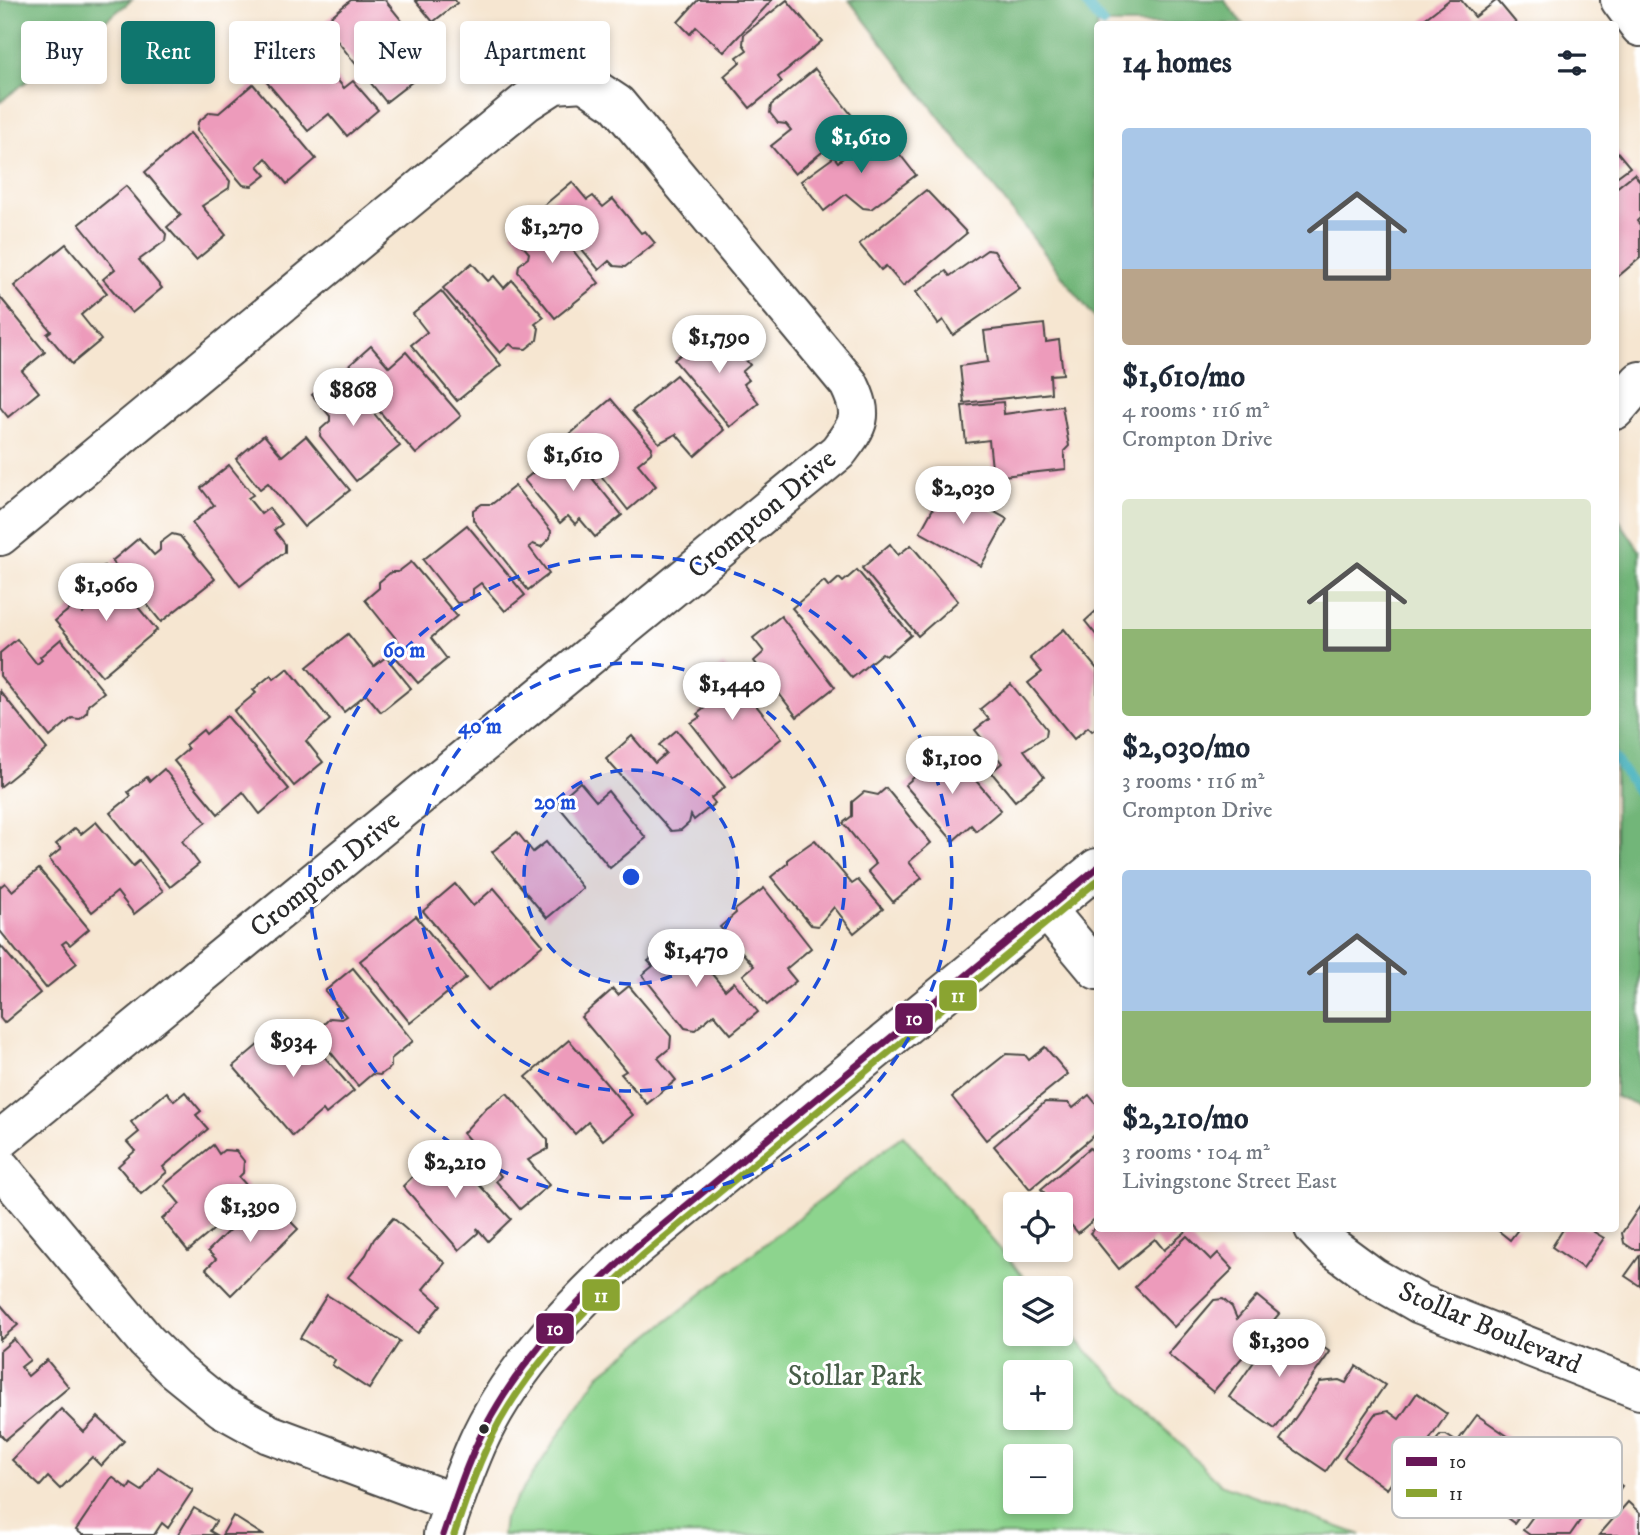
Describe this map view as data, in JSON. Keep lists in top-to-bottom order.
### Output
{
  "streets": {
    "street": ["Crompton Drive", "Stollar Boulevard"]
  },
  "parks": ["Stollar Park"],
  "lines": ["transit line 10", "transit line 11"],
  "legend": ["10", "11"],
  "page": {
    "chip": [
      "Buy",
      "Rent",
      "Filters",
      "New",
      "Apartment"
    ],
    "heading": "14 homes",
    "list": [
      {
        "name": "$1,610/mo",
        "note": "4 rooms · 116 m² · Crompton Drive"
      },
      {
        "name": "$2,030/mo",
        "note": "3 rooms · 116 m² · Crompton Drive"
      },
      {
        "name": "$2,210/mo",
        "note": "3 rooms · 104 m² · Livingstone Street East"
      }
    ],
    "price": [
      "$1,610",
      "$1,270",
      "$1,790",
      "$868",
      "$1,610",
      "$2,030",
      "$1,060",
      "$1,440",
      "$1,100",
      "$1,470",
      "$934",
      "$2,210",
      "$1,390",
      "$1,300"
    ],
    "map_buttons": ["+", "−"]
  },
  "rings": ["60 m", "40 m", "20 m"]
}
